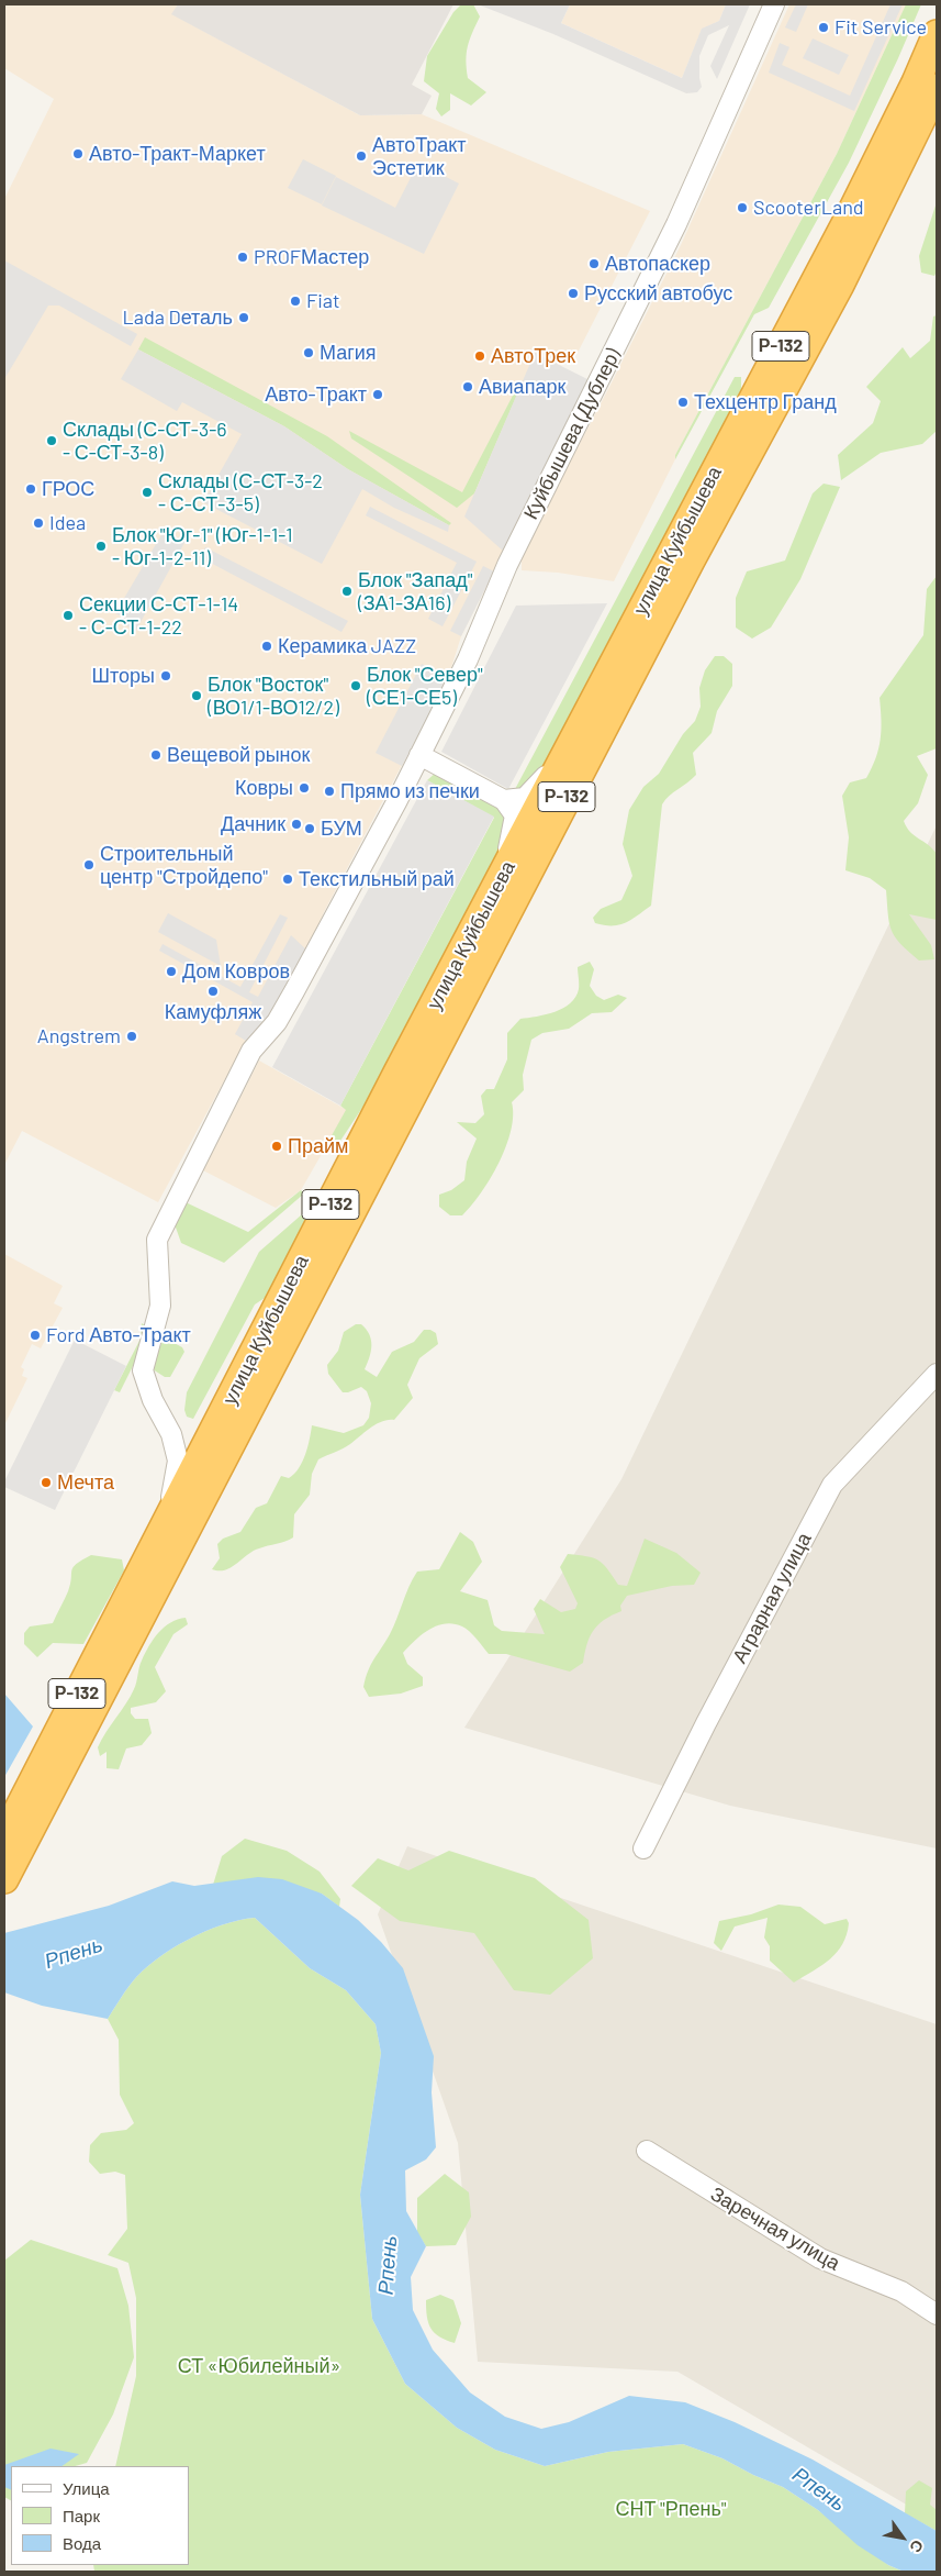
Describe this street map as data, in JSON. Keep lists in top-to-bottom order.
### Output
{
  "streets": {
    "highway": ["Р-132", "улица Куйбышева"],
    "street": ["Куйбышева (Дублер)", "Аграрная улица", "Заречная улица"]
  },
  "crossings": [
    ["Куйбышева (Дублер)", "улица Куйбышева"]
  ],
  "water": ["Рпень"],
  "parks": ["СТ «Юбилейный»", "СНТ \"Рпень\""],
  "places": [
    "Fit Service",
    "Авто-Тракт-Маркет",
    "АвтоТракт Эстетик",
    "ScooterLand",
    "PROFМастер",
    "Автопаскер",
    "Русский автобус",
    "Fiat",
    "Lada Dеталь",
    "Магия",
    "АвтоТрек",
    "Авиапарк",
    "Авто-Тракт",
    "Техцентр Гранд",
    "Склады (С-СТ-3-6 - С-СТ-3-8)",
    "ГРОС",
    "Склады (С-СТ-3-2 - С-СТ-3-5)",
    "Idea",
    "Блок \"Юг-1\" (Юг-1-1-1 - Юг-1-2-11)",
    "Блок \"Запад\" (ЗА1-ЗА16)",
    "Секции С-СТ-1-14 - С-СТ-1-22",
    "Керамика JAZZ",
    "Шторы",
    "Блок \"Север\" (СЕ1-СЕ5)",
    "Блок \"Восток\" (ВО1/1-ВО12/2)",
    "Вещевой рынок",
    "Ковры",
    "Прямо из печки",
    "Дачник",
    "БУМ",
    "Строительный центр \"Стройдепо\"",
    "Текстильный рай",
    "Дом Ковров",
    "Камуфляж",
    "Angstrem",
    "Прайм",
    "Ford Авто-Тракт",
    "Мечта"
  ],
  "legend": ["Улица", "Парк", "Вода"],
  "north": "bottom right"
}
